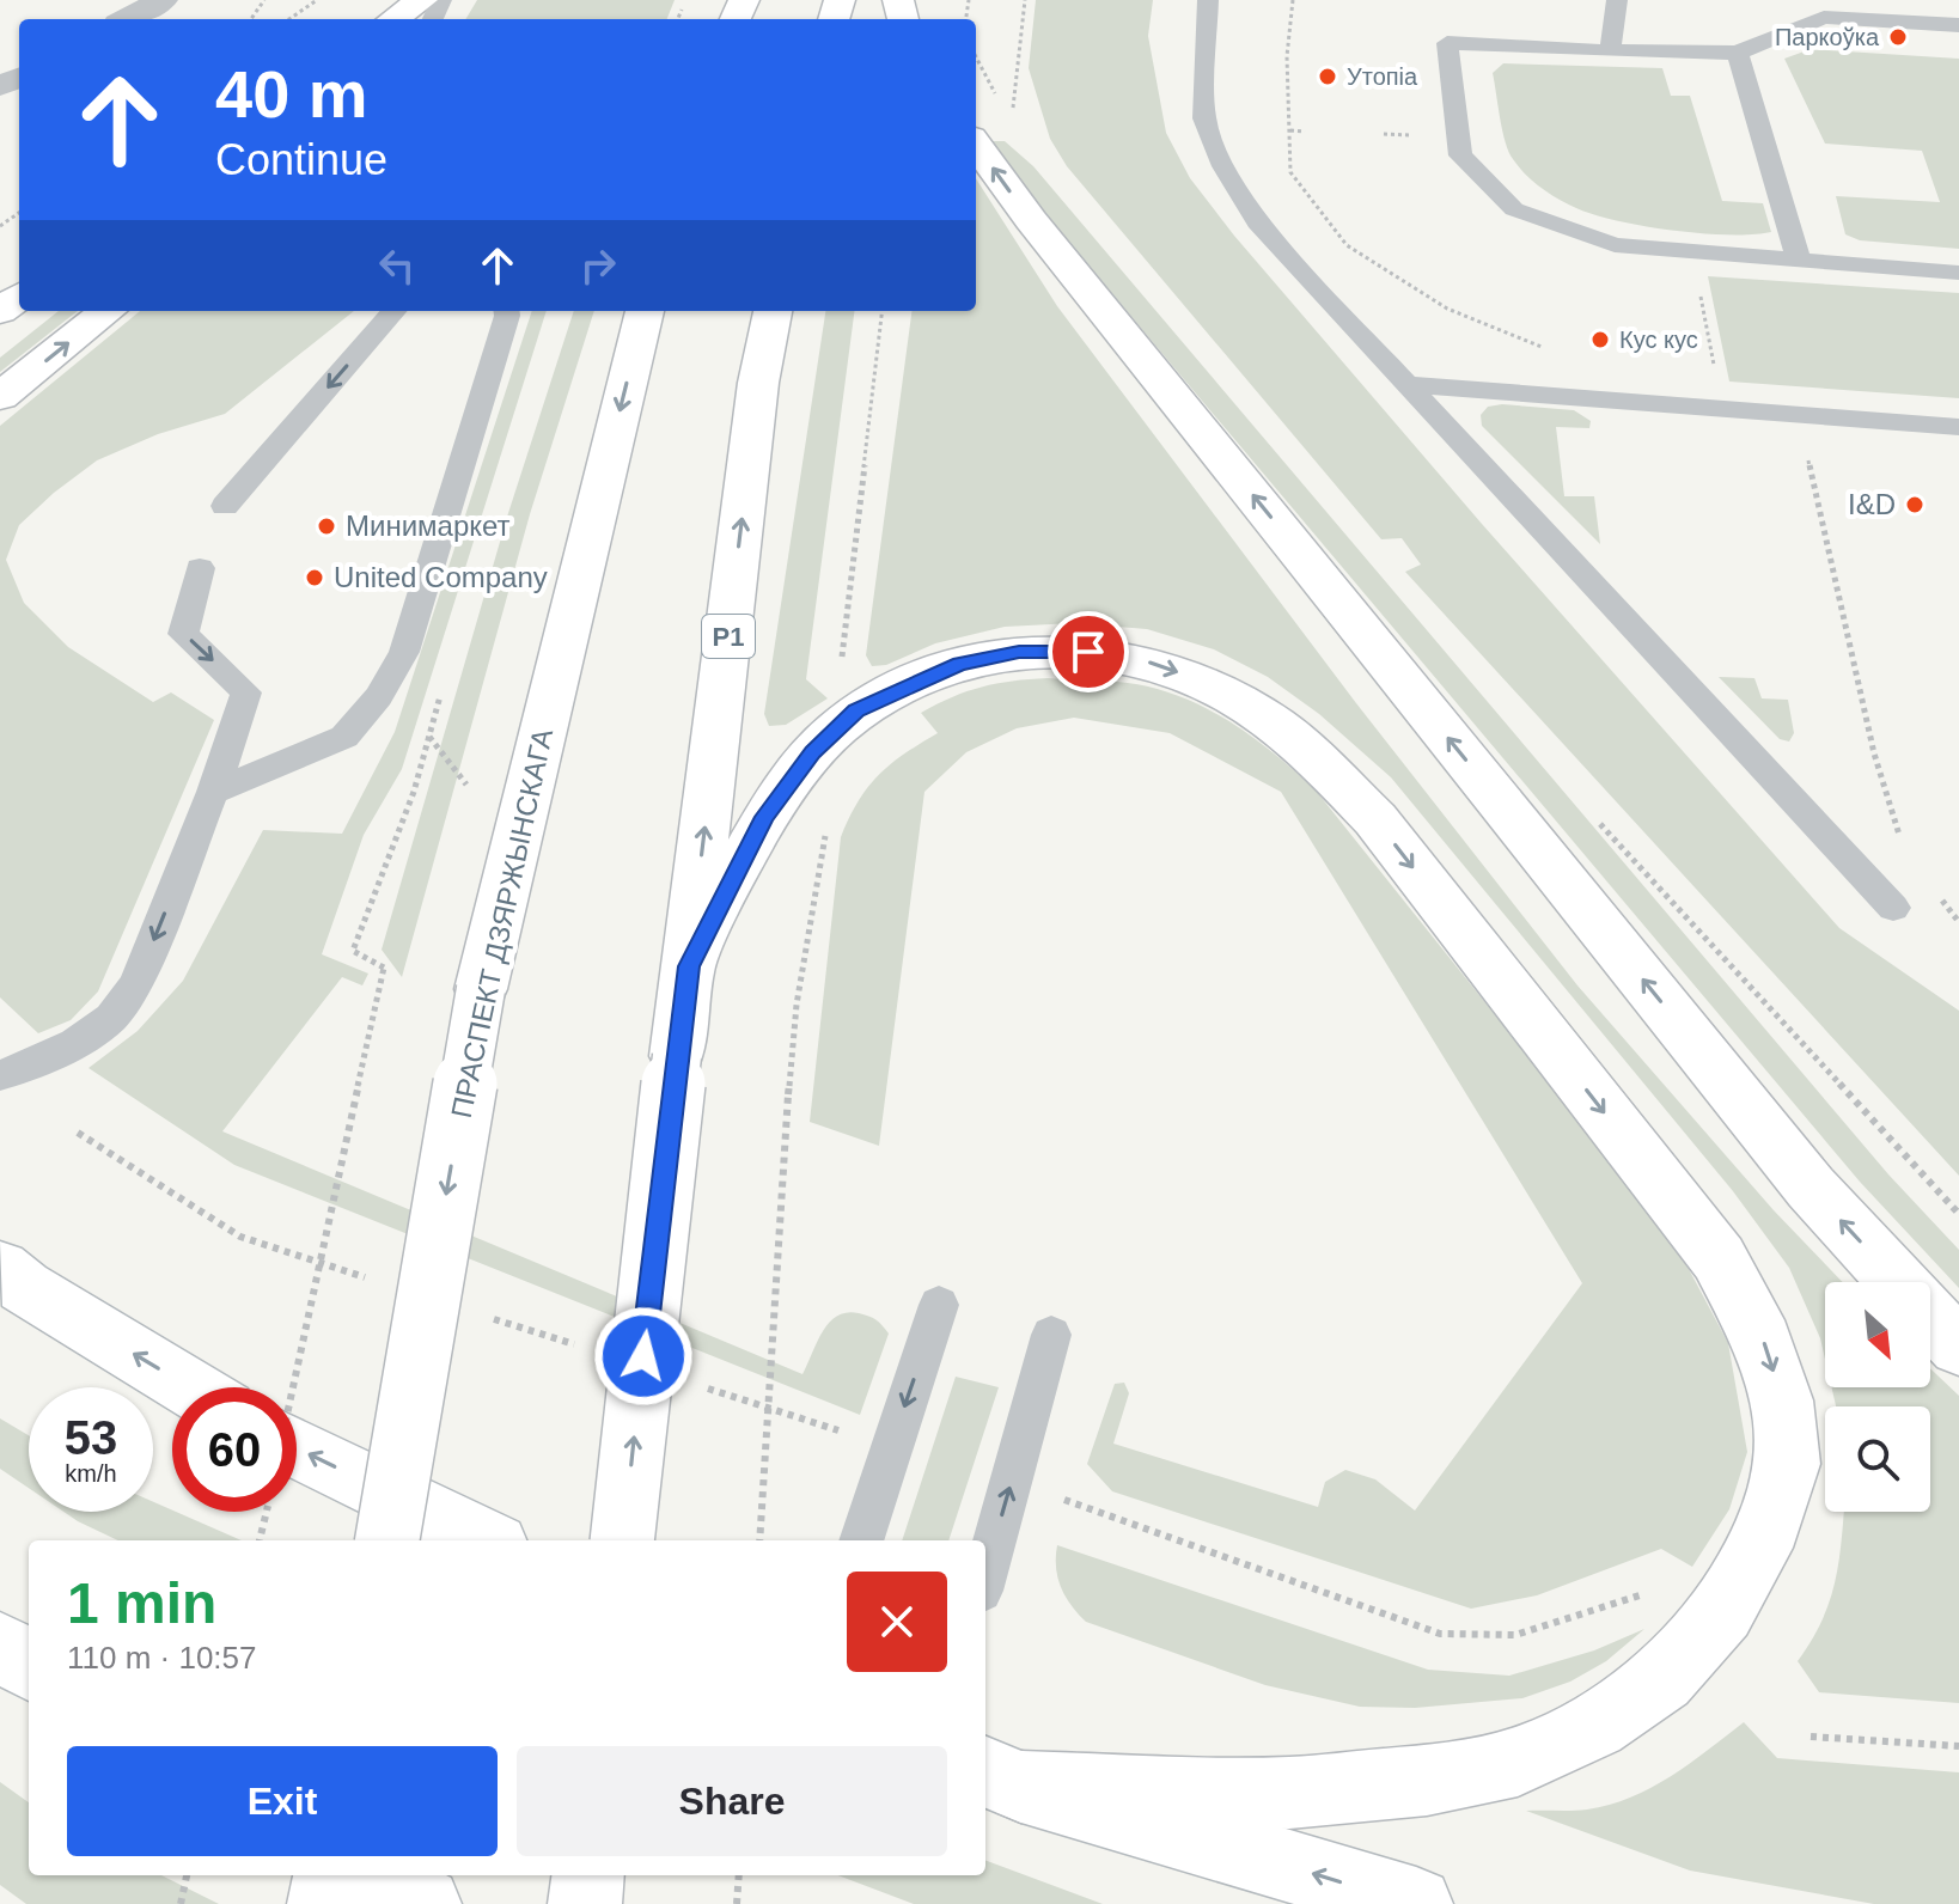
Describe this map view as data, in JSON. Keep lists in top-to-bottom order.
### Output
{
  "streets": {
    "main road": ["Р1", "ПРАСПЕКТ ДЗЯРЖЫНСКАГА"]
  },
  "places": [
    "Паркоўка",
    "Утопiа",
    "Кус кус",
    "I&D",
    "Минимаркет",
    "United Company"
  ],
  "north": "bottom right",
  "page": {
    "turn": ["40 m", "Continue"],
    "speed": "53 km/h",
    "limit": "60",
    "heading": ["1 min", "110 m · 10:57"],
    "buttons": ["Exit", "Share"]
  }
}
